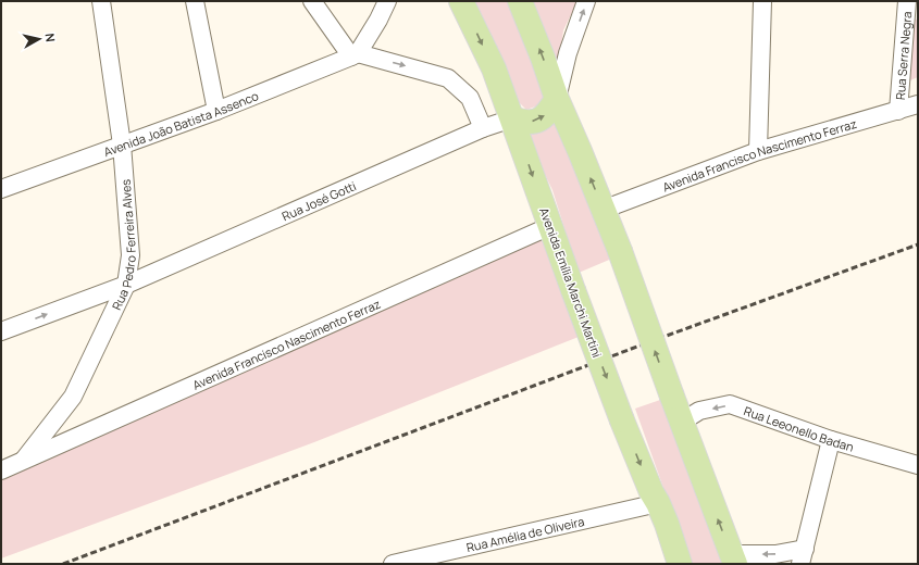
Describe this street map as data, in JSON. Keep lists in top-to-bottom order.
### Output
{
  "streets": {
    "main road": ["Avenida Emília Marchi Martini"],
    "street": [
      "Rua Serra Negra",
      "Avenida João Batista Assenco",
      "Avenida Francisco Nascimento Ferraz",
      "Rua José Gotti",
      "Rua Pedro Ferreira Alves",
      "Rua Leeonello Badan",
      "Rua Amélia de Oliveira"
    ]
  },
  "crossings": [
    ["Rua Serra Negra", "Avenida Francisco Nascimento Ferraz"],
    ["Avenida João Batista Assenco", "Rua Pedro Ferreira Alves"],
    ["Avenida Francisco Nascimento Ferraz", "Rua Pedro Ferreira Alves"],
    ["Avenida Francisco Nascimento Ferraz", "Avenida Emília Marchi Martini"],
    ["Rua José Gotti", "Rua Pedro Ferreira Alves"],
    ["Rua José Gotti", "Avenida Emília Marchi Martini"],
    ["Avenida Emília Marchi Martini", "Rua Amélia de Oliveira"]
  ],
  "north": "right"
}
